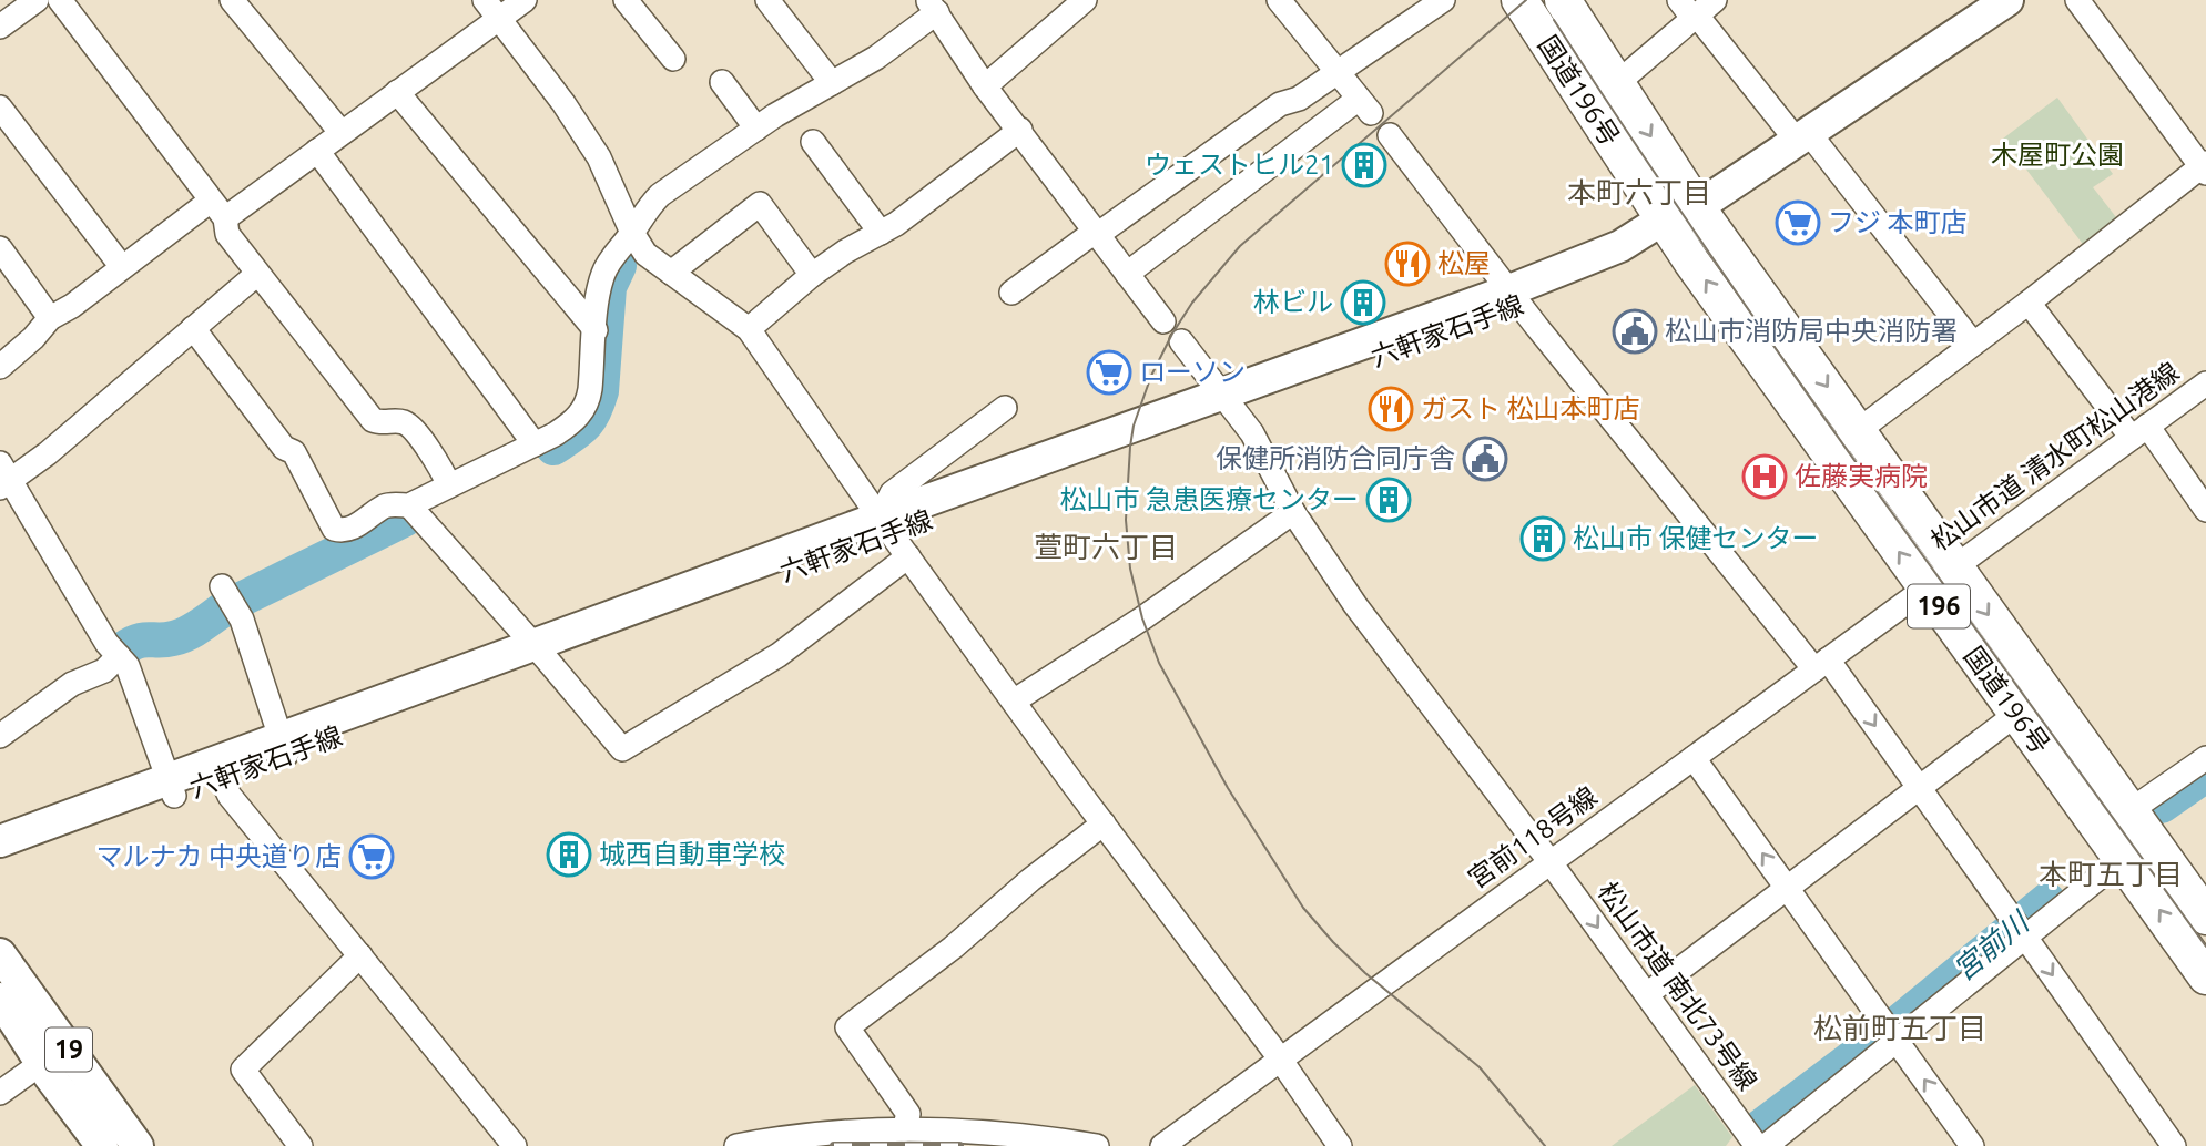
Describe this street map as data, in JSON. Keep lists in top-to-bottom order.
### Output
{
  "streets": {
    "highway": ["国道196号", "196"],
    "main road": ["六軒家石手線", "19"],
    "street": ["松山市道 清水町松山港線", "宮前118号線", "松山市道 南北73号線"]
  },
  "crossings": [
    ["国道196号", "六軒家石手線"],
    ["国道196号", "松山市道 清水町松山港線"],
    ["国道196号", "宮前118号線"],
    ["六軒家石手線", "松山市道 南北73号線"],
    ["松山市道 清水町松山港線", "宮前118号線"],
    ["宮前118号線", "松山市道 南北73号線"]
  ],
  "districts": [
    "本町六丁目",
    "萱町六丁目",
    "本町五丁目",
    "松前町五丁目"
  ],
  "water": ["宮前川"],
  "parks": ["木屋町公園"],
  "places": {
    "building": [
      "ウェストヒル21",
      "林ビル",
      "松山市 急患医療センター",
      "松山市 保健センター",
      "城西自動車学校"
    ],
    "supermarket": ["フジ 本町店", "ローソン", "マルナカ 中央道り店"],
    "restaurant": ["松屋", "ガスト 松山本町店"],
    "public building": ["松山市消防局中央消防署", "保健所消防合同庁舎"],
    "hospital": ["佐藤実病院"]
  }
}
